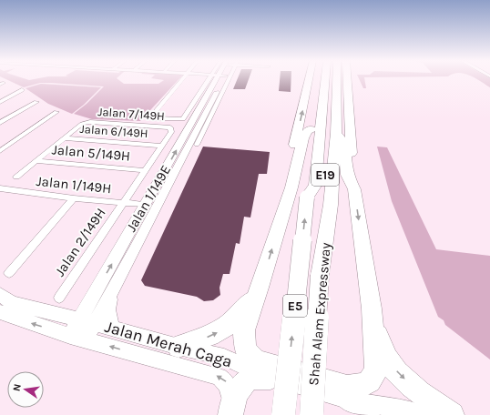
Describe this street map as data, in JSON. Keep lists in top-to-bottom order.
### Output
{
  "streets": {
    "highway": ["E19", "E5", "Shah Alam Expressway"],
    "street": [
      "Jalan 7/149H",
      "Jalan 6/149H",
      "Jalan 5/149H",
      "Jalan 1/149H",
      "Jalan 1/149E",
      "Jalan 2/149H",
      "Jalan Merah Caga"
    ]
  },
  "crossings": [
    ["Jalan 7/149H", "Jalan 6/149H"],
    ["Jalan 7/149H", "Jalan 2/149H"],
    ["Jalan 6/149H", "Jalan 2/149H"],
    ["Jalan 5/149H", "Jalan 2/149H"],
    ["E19", "E5"],
    ["E19", "Shah Alam Expressway"],
    ["Jalan 1/149H", "Jalan 1/149E"],
    ["Jalan 1/149H", "Jalan 2/149H"],
    ["Jalan 1/149E", "Jalan Merah Caga"],
    ["E5", "Shah Alam Expressway"]
  ],
  "north": "left"
}
